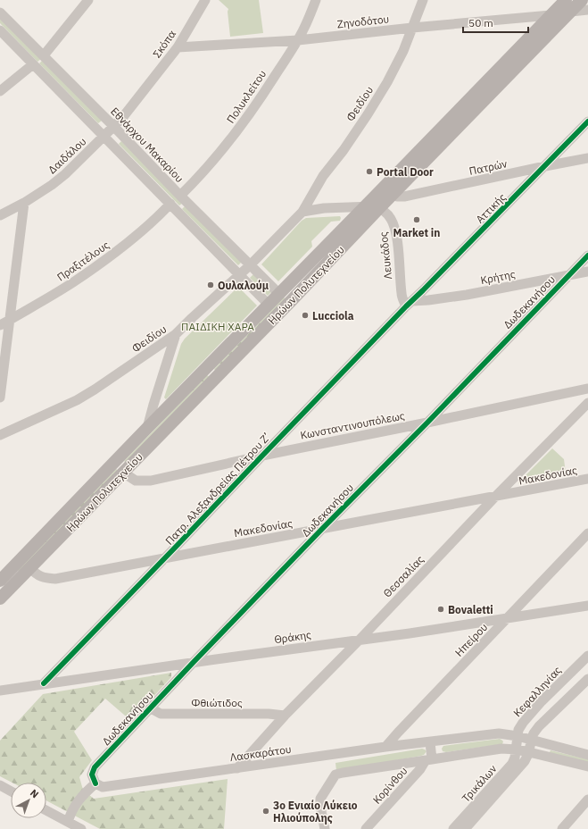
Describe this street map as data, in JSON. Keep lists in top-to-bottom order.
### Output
{
  "streets": {
    "main road": ["Ηρώων Πολυτεχνείου"],
    "street": [
      "Ζηνοδότου",
      "Σκόπα",
      "Πολυκλείτου",
      "Φειδίου",
      "Εθνάρχου Μακαρίου",
      "Δαιδάλου",
      "Πατρών",
      "Αττικής",
      "Λευκάδος",
      "Πραξιτέλους",
      "Κρήτης",
      "Δωδεκανήσου",
      "Κωνσταντινουπόλεως",
      "Μακεδονίας",
      "Πατρ. Αλεξανδρείας Πέτρου Ζ’",
      "Θεσσαλίας",
      "Θράκης",
      "Ηπείρου",
      "Κεφαλληνίας",
      "Φθιώτιδος",
      "Λασκαράτου",
      "Τρικάλων",
      "Κορίνθου"
    ]
  },
  "crossings": [
    ["Ζηνοδότου", "Σκόπα"],
    ["Ζηνοδότου", "Πολυκλείτου"],
    ["Ζηνοδότου", "Φειδίου"],
    ["Ζηνοδότου", "Ηρώων Πολυτεχνείου"],
    ["Σκόπα", "Δαιδάλου"],
    ["Πολυκλείτου", "Εθνάρχου Μακαρίου"],
    ["Φειδίου", "Εθνάρχου Μακαρίου"],
    ["Φειδίου", "Ηρώων Πολυτεχνείου"],
    ["Εθνάρχου Μακαρίου", "Δαιδάλου"],
    ["Εθνάρχου Μακαρίου", "Ηρώων Πολυτεχνείου"],
    ["Πατρών", "Αττικής"],
    ["Πατρών", "Ηρώων Πολυτεχνείου"],
    ["Αττικής", "Λευκάδος"],
    ["Αττικής", "Κρήτης"],
    ["Αττικής", "Πατρ. Αλεξανδρείας Πέτρου Ζ’"],
    ["Λευκάδος", "Κρήτης"],
    ["Λευκάδος", "Ηρώων Πολυτεχνείου"],
    ["Λευκάδος", "Πατρ. Αλεξανδρείας Πέτρου Ζ’"],
    ["Κρήτης", "Δωδεκανήσου"],
    ["Κρήτης", "Πατρ. Αλεξανδρείας Πέτρου Ζ’"],
    ["Ηρώων Πολυτεχνείου", "Κωνσταντινουπόλεως"],
    ["Ηρώων Πολυτεχνείου", "Μακεδονίας"],
    ["Δωδεκανήσου", "Κωνσταντινουπόλεως"],
    ["Δωδεκανήσου", "Μακεδονίας"],
    ["Δωδεκανήσου", "Θράκης"],
    ["Δωδεκανήσου", "Φθιώτιδος"],
    ["Δωδεκανήσου", "Λασκαράτου"],
    ["Κωνσταντινουπόλεως", "Πατρ. Αλεξανδρείας Πέτρου Ζ’"],
    ["Μακεδονίας", "Πατρ. Αλεξανδρείας Πέτρου Ζ’"],
    ["Μακεδονίας", "Θεσσαλίας"],
    ["Πατρ. Αλεξανδρείας Πέτρου Ζ’", "Θράκης"],
    ["Θεσσαλίας", "Θράκης"],
    ["Θεσσαλίας", "Φθιώτιδος"],
    ["Θεσσαλίας", "Λασκαράτου"],
    ["Θράκης", "Ηπείρου"],
    ["Ηπείρου", "Λασκαράτου"],
    ["Κεφαλληνίας", "Λασκαράτου"],
    ["Κεφαλληνίας", "Τρικάλων"]
  ],
  "parks": ["ΠΑΙΔΙΚΗ ΧΑΡΑ"],
  "places": [
    "Portal Door",
    "Market in",
    "Ουλαλούμ",
    "Lucciola",
    "Bovaletti",
    "3ο Ενιαίο Λύκειο Ηλιούπολης"
  ],
  "scale_bar": "50 m",
  "north": "top right"
}
